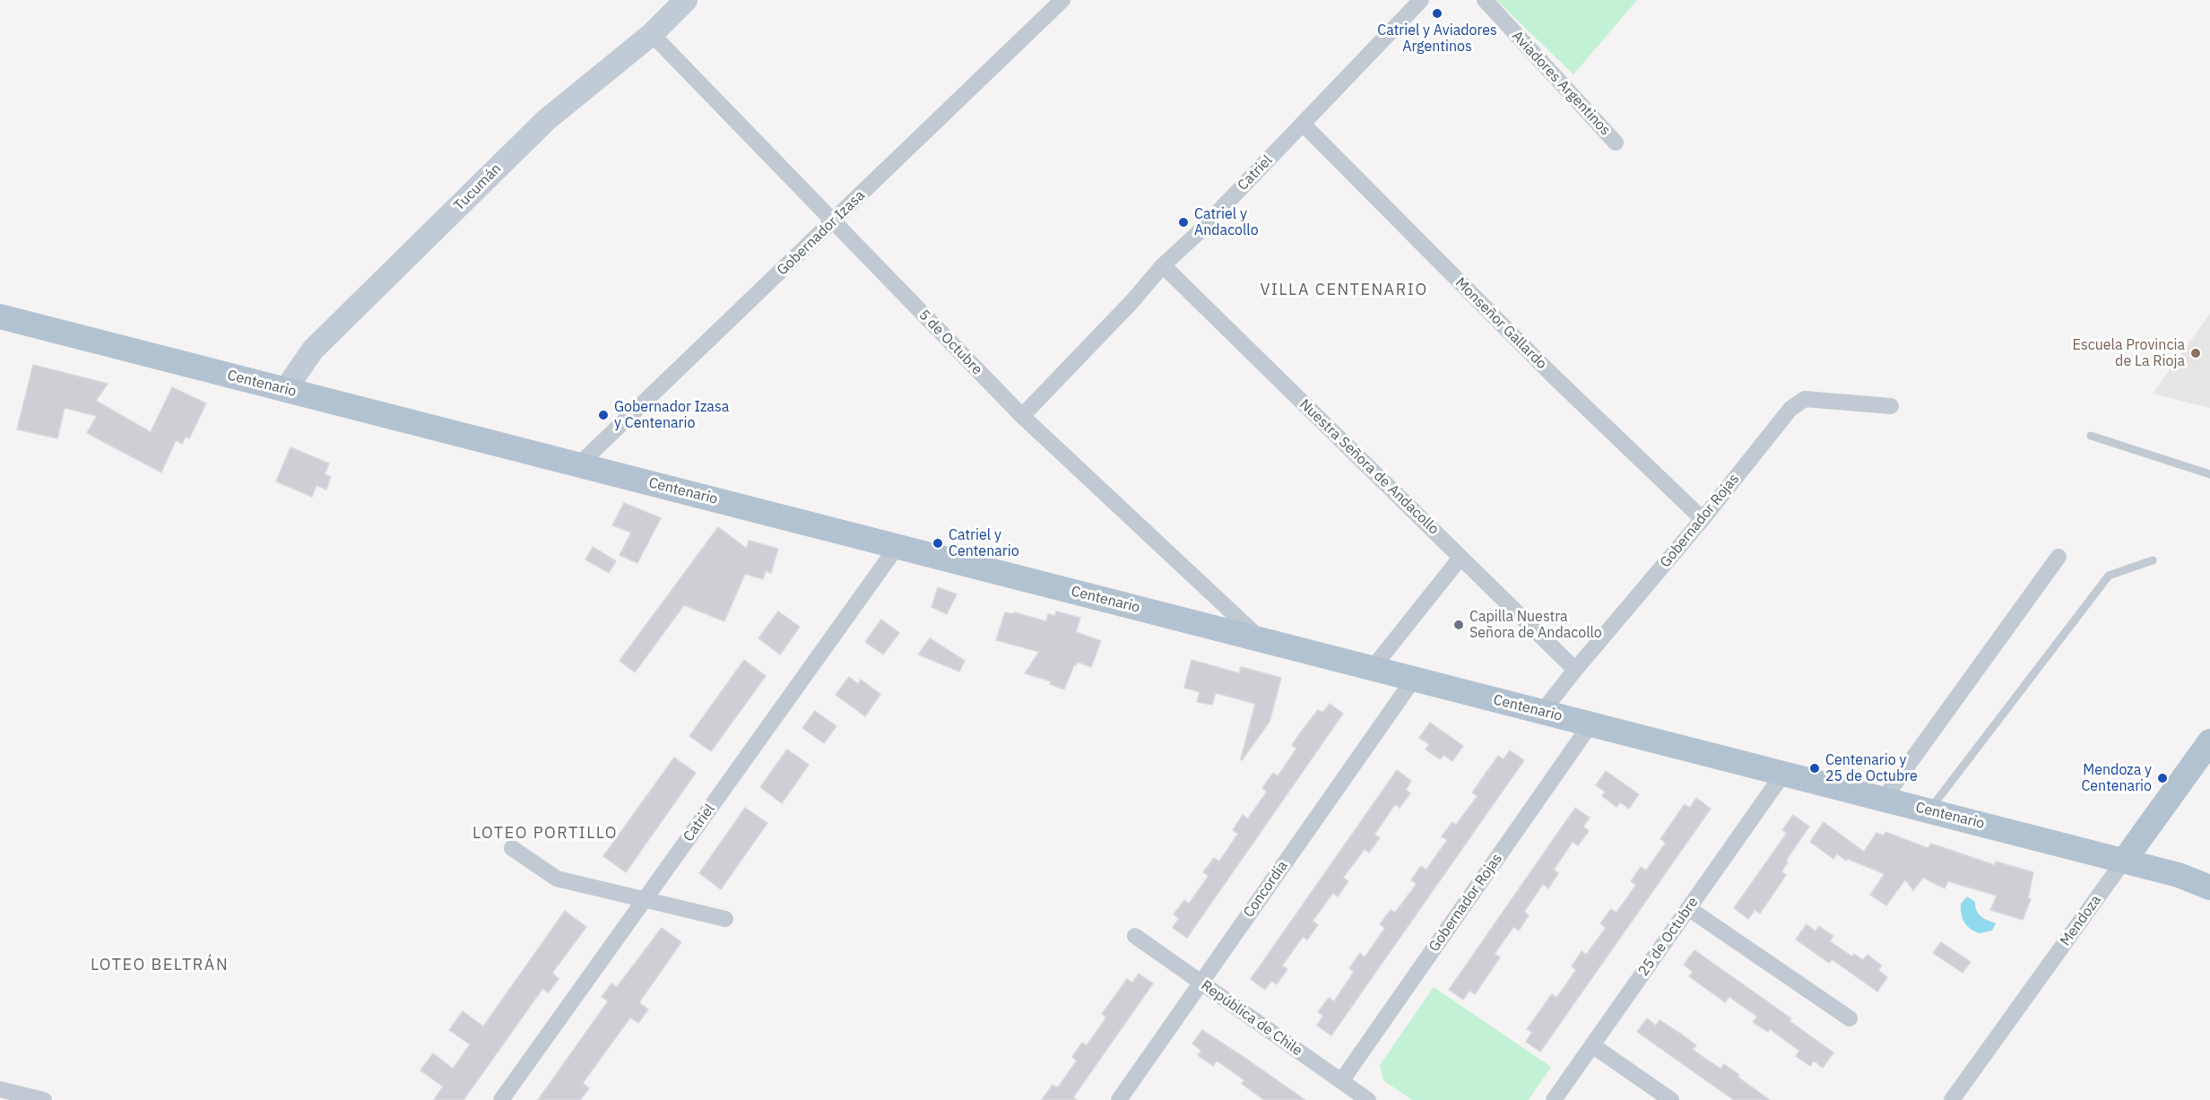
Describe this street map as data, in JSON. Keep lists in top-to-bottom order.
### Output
{
  "streets": {
    "main road": ["Tucumán", "Centenario", "Mendoza"],
    "street": [
      "Aviadores Argentinos",
      "Catriel",
      "Gobernador Izasa",
      "Monseñor Gallardo",
      "5 de Octubre",
      "Nuestra Señora de Andacollo",
      "Gobernador Rojas",
      "Concordia",
      "25 de Octubre",
      "República de Chile"
    ]
  },
  "crossings": [
    ["Catriel", "Monseñor Gallardo"],
    ["Catriel", "5 de Octubre"],
    ["Catriel", "Centenario"],
    ["Catriel", "Nuestra Señora de Andacollo"],
    ["Tucumán", "5 de Octubre"],
    ["Tucumán", "Centenario"],
    ["Gobernador Izasa", "5 de Octubre"],
    ["Gobernador Izasa", "Centenario"],
    ["Monseñor Gallardo", "Gobernador Rojas"],
    ["5 de Octubre", "Centenario"],
    ["Centenario", "Gobernador Rojas"],
    ["Centenario", "Concordia"],
    ["Centenario", "Mendoza"],
    ["Centenario", "25 de Octubre"],
    ["Nuestra Señora de Andacollo", "Gobernador Rojas"],
    ["Gobernador Rojas", "República de Chile"],
    ["Concordia", "República de Chile"]
  ],
  "districts": ["VILLA CENTENARIO", "LOTEO PORTILLO", "LOTEO BELTRÁN"],
  "places": [
    "Catriel y Aviadores Argentinos",
    "Catriel y Andacollo",
    "Escuela Provincia de La Rioja",
    "Gobernador Izasa y Centenario",
    "Catriel y Centenario",
    "Capilla Nuestra Señora de Andacollo",
    "Centenario y 25 de Octubre",
    "Mendoza y Centenario"
  ]
}
